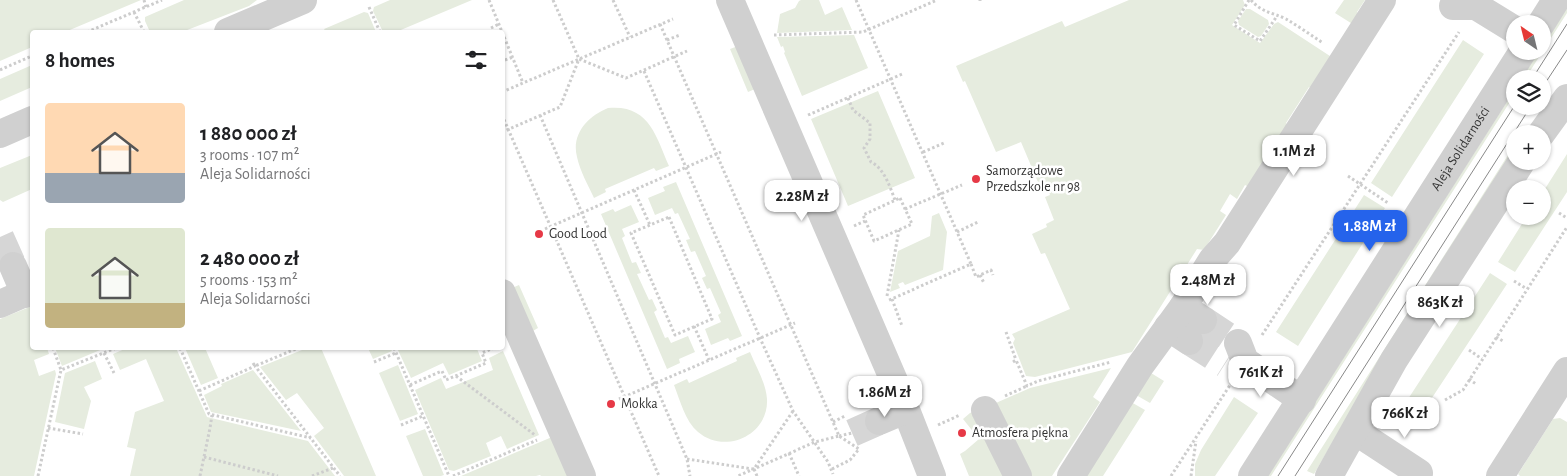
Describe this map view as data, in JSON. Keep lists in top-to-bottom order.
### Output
{
  "streets": {
    "street": ["Aleja Solidarności"]
  },
  "places": [
    "Samorządowe Przedszkole nr 98",
    "Good Lood",
    "Mokka",
    "Atmosfera piękna"
  ],
  "north": "top left",
  "page": {
    "map_buttons": ["+", "−"],
    "heading": "8 homes",
    "list": [
      {
        "name": "1 880 000 zł",
        "note": "3 rooms · 107 m² · Aleja Solidarności"
      },
      {
        "name": "2 480 000 zł",
        "note": "5 rooms · 153 m² · Aleja Solidarności"
      }
    ],
    "price": [
      "1.1M zł",
      "2.28M zł",
      "1.88M zł",
      "2.48M zł",
      "863K zł",
      "761K zł",
      "1.86M zł",
      "766K zł"
    ]
  }
}
